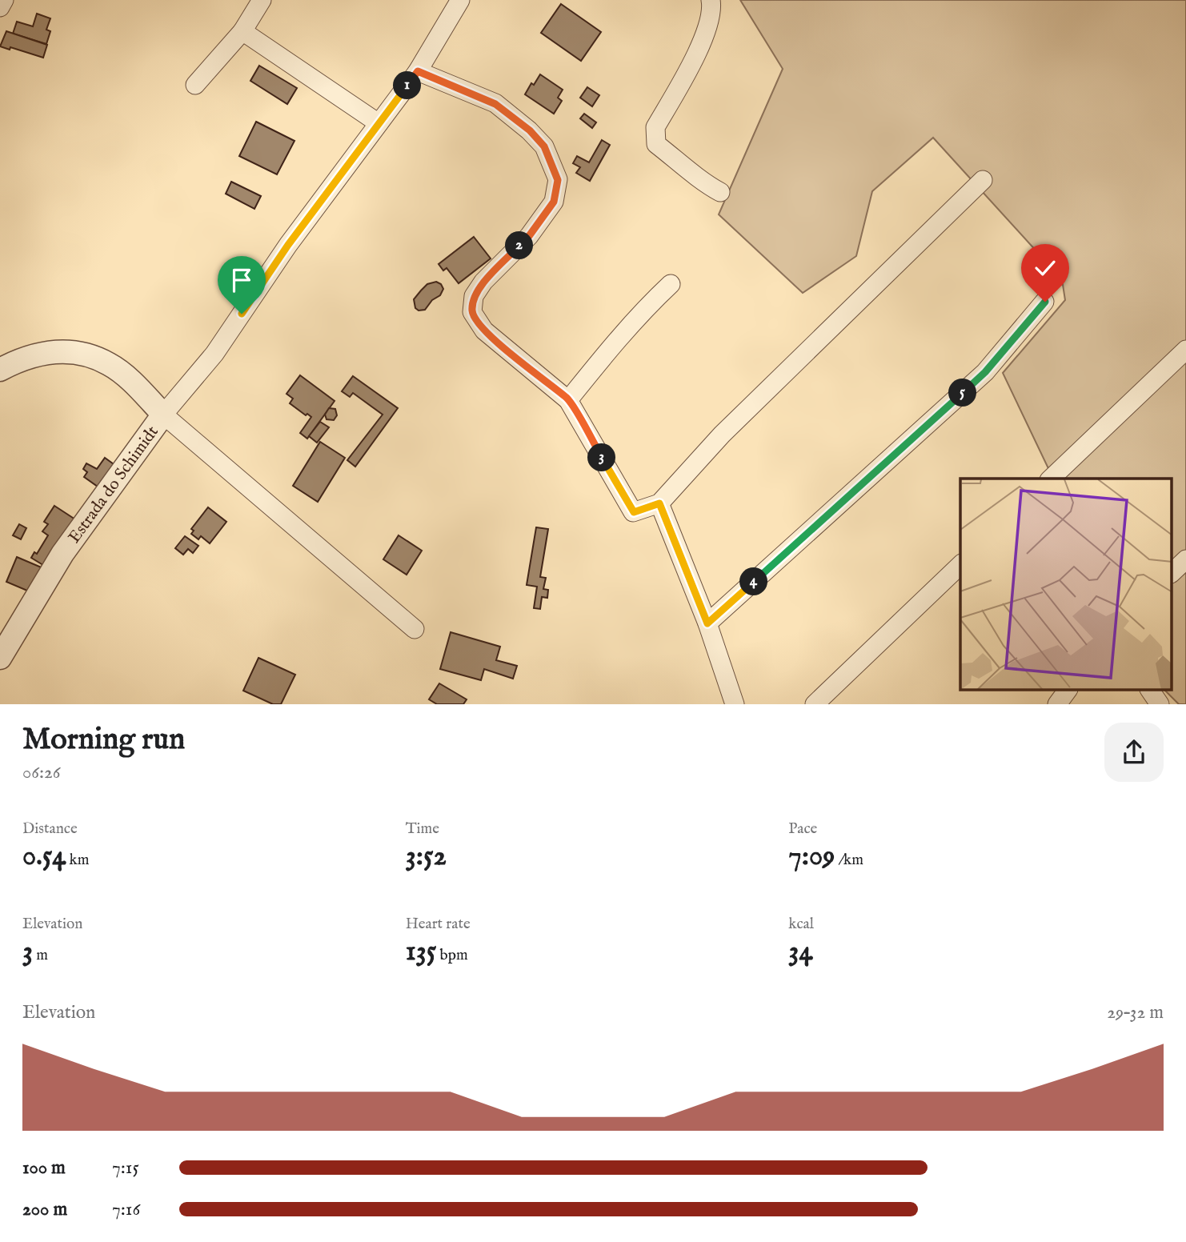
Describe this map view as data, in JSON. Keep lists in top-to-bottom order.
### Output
{
  "streets": {
    "street": ["Estrada do Schimidt"]
  },
  "page": {
    "pins": [
      "1",
      "2",
      "5",
      "3",
      "4"
    ],
    "heading": ["Morning run", "06:26"],
    "stats": [
      ["Distance", "0.54 km"],
      ["Time", "3:52"],
      ["Pace", "7:09 /km"],
      ["Elevation", "3 m"],
      ["Heart rate", "135 bpm"],
      ["kcal", "34"]
    ],
    "chart": ["Elevation", "29–32 m"],
    "list": [
      {
        "name": "100 m",
        "note": "7:15"
      },
      {
        "name": "200 m",
        "note": "7:16"
      }
    ]
  }
}
